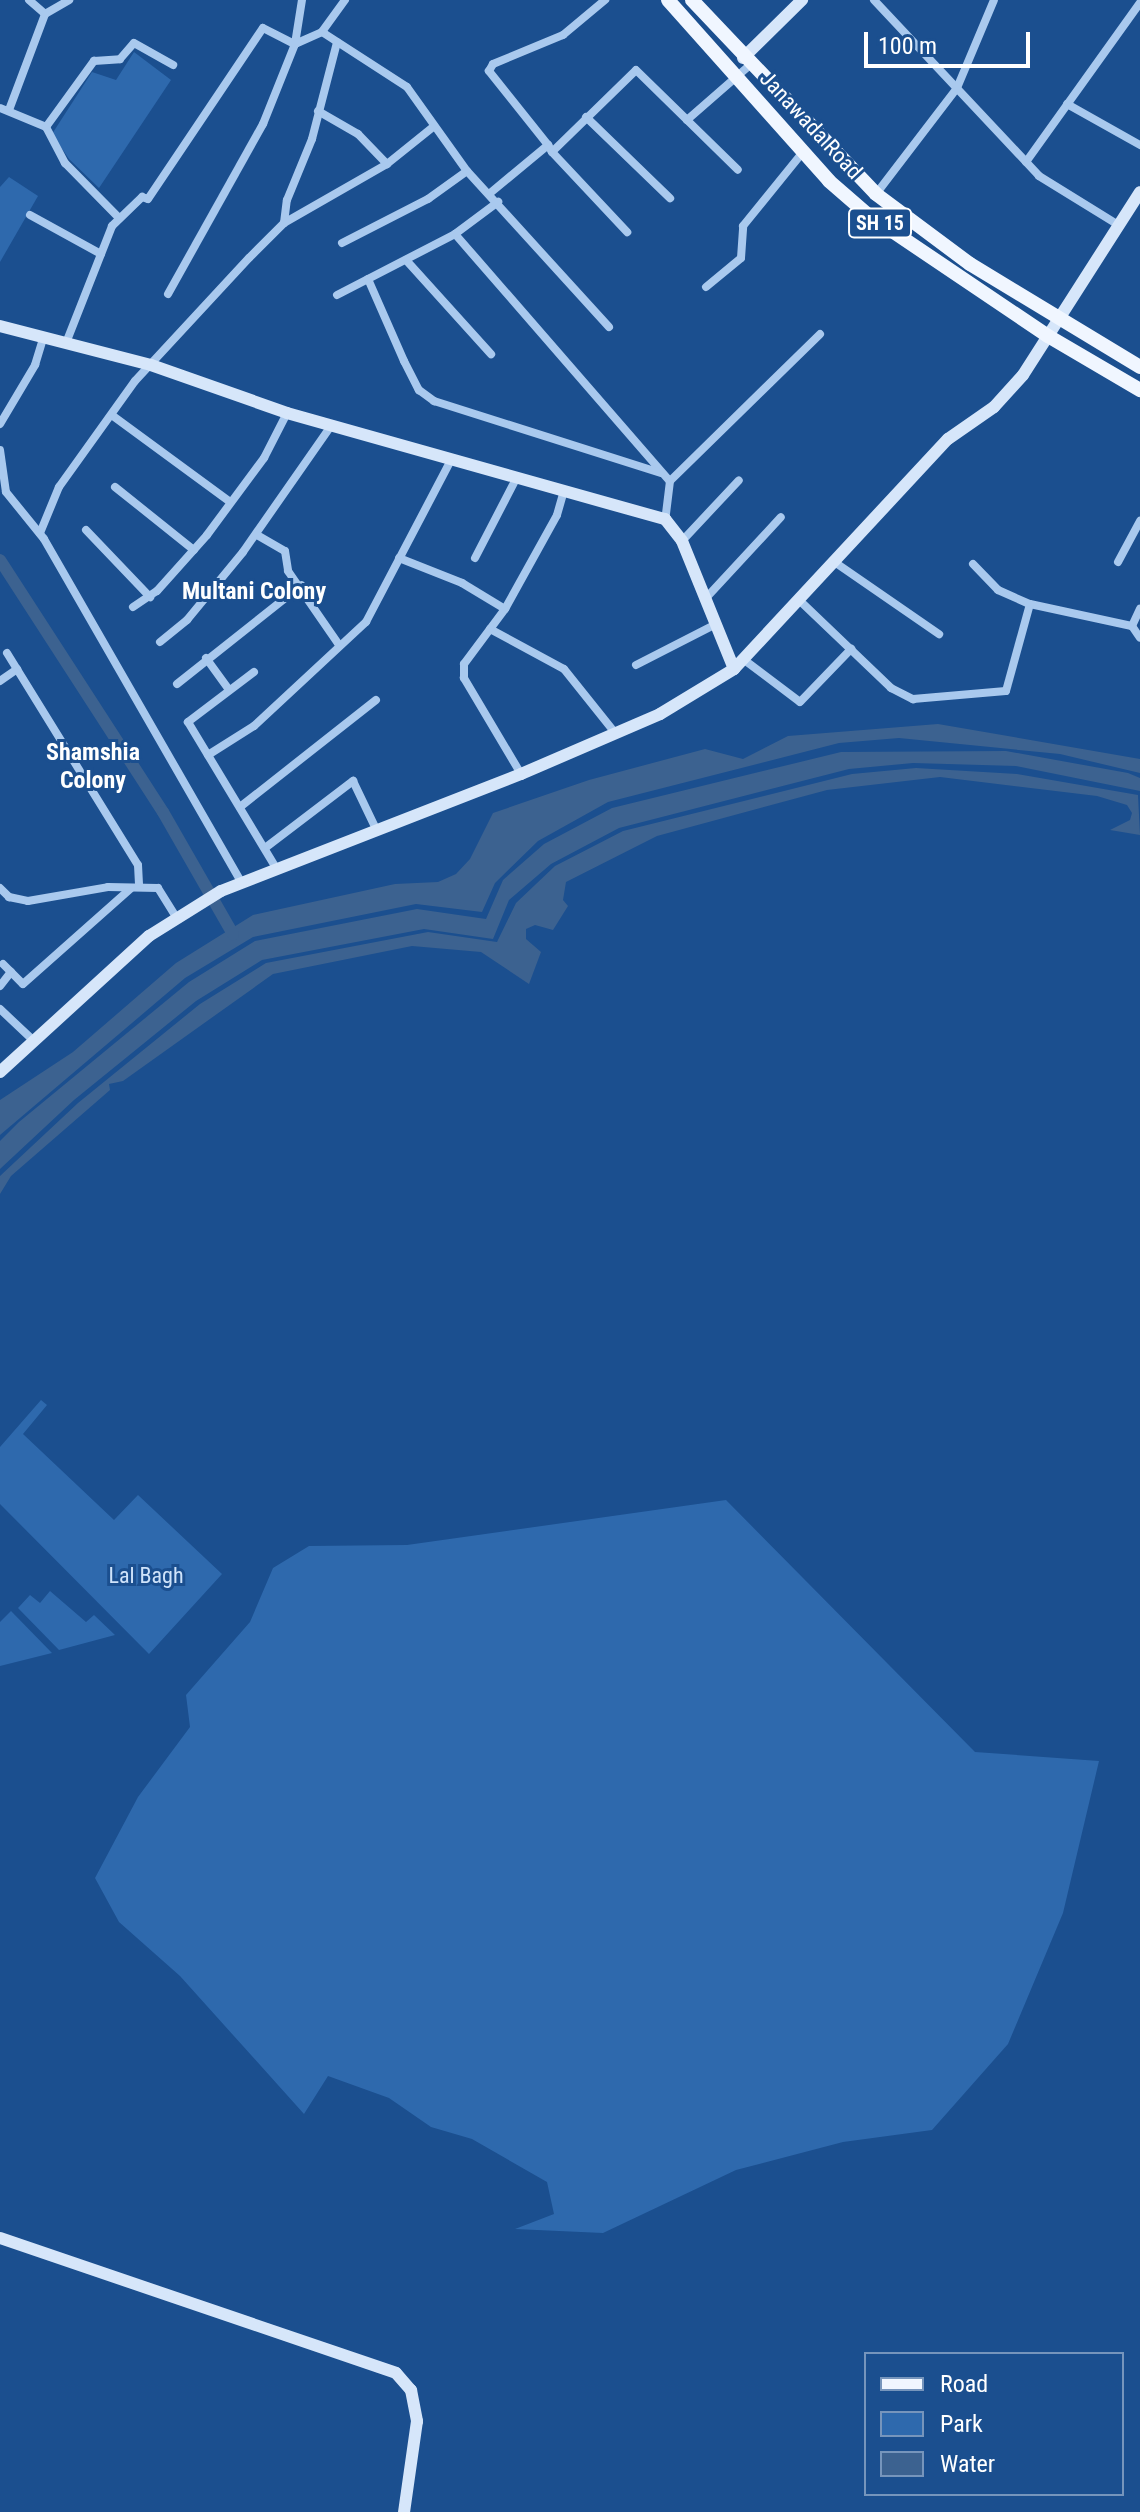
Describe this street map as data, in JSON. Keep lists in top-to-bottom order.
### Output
{
  "streets": {
    "main road": ["Janawada Road", "SH 15"]
  },
  "districts": ["Multani Colony", "Shamshia Colony"],
  "parks": ["Lal Bagh"],
  "legend": ["Road", "Park", "Water"],
  "scale_bar": "100 m"
}
